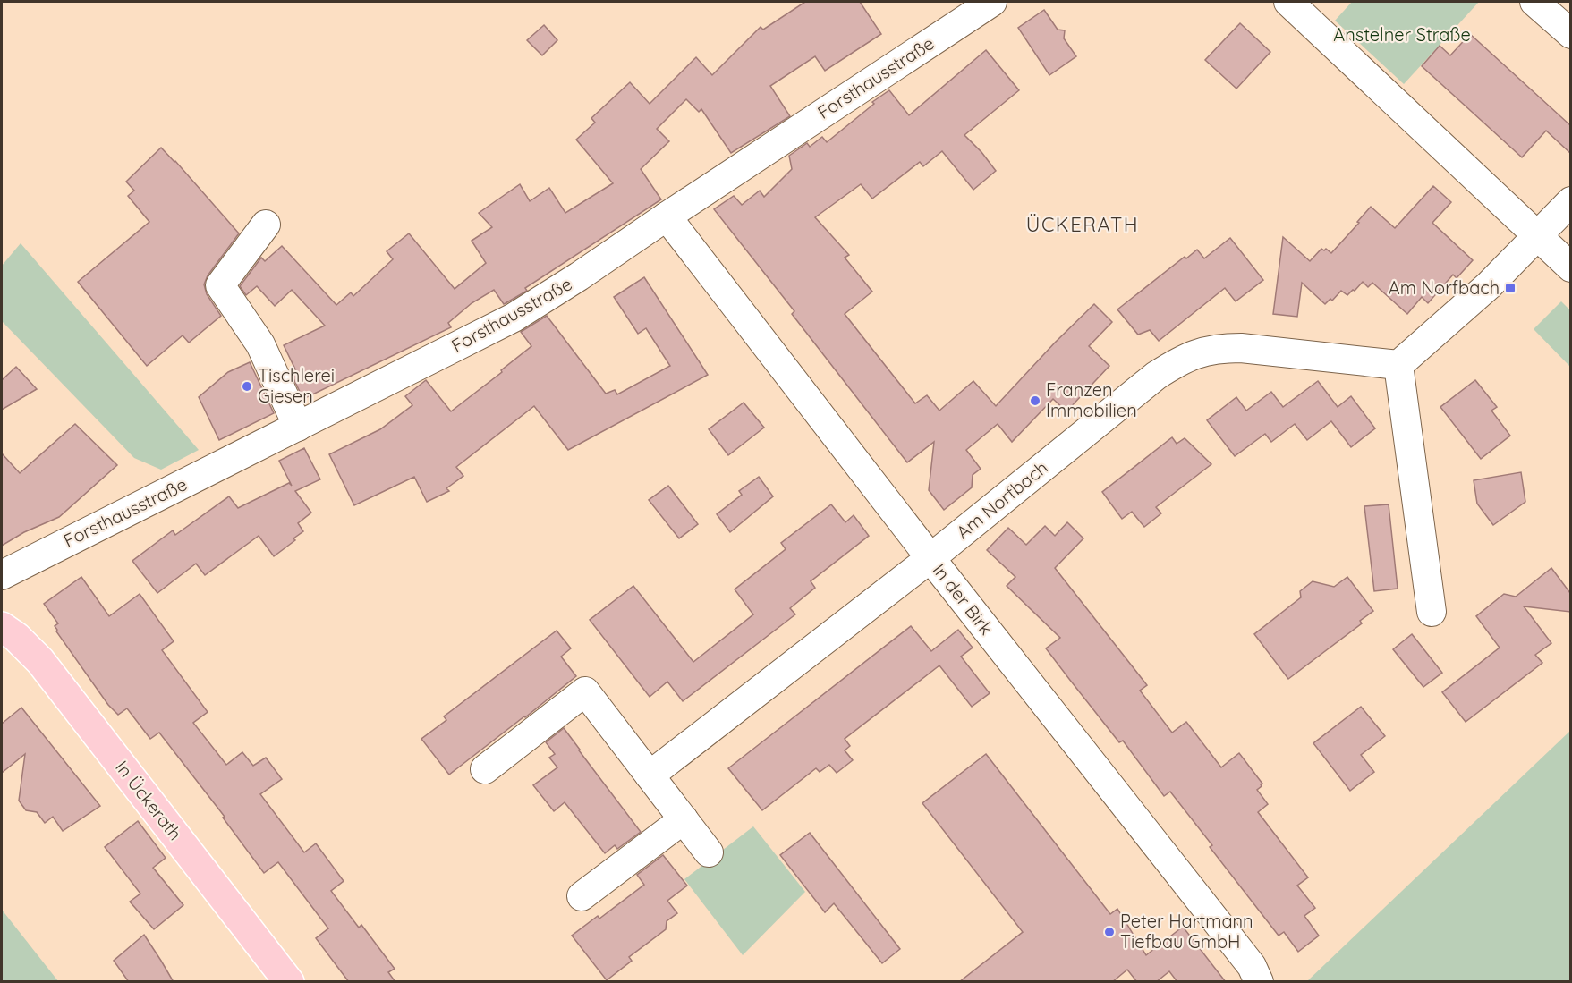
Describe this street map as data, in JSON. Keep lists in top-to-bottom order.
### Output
{
  "streets": {
    "main road": ["In Ückerath"],
    "street": ["Forsthausstraße", "Am Norfbach", "In der Birk"]
  },
  "crossings": [
    ["Forsthausstraße", "In der Birk"],
    ["Am Norfbach", "In der Birk"]
  ],
  "districts": ["ÜCKERATH"],
  "parks": ["Anstelner Straße"],
  "places": {
    "transit": ["Am Norfbach"],
    "other": ["Tischlerei Giesen", "Franzen Immobilien", "Peter Hartmann Tiefbau GmbH"]
  }
}
